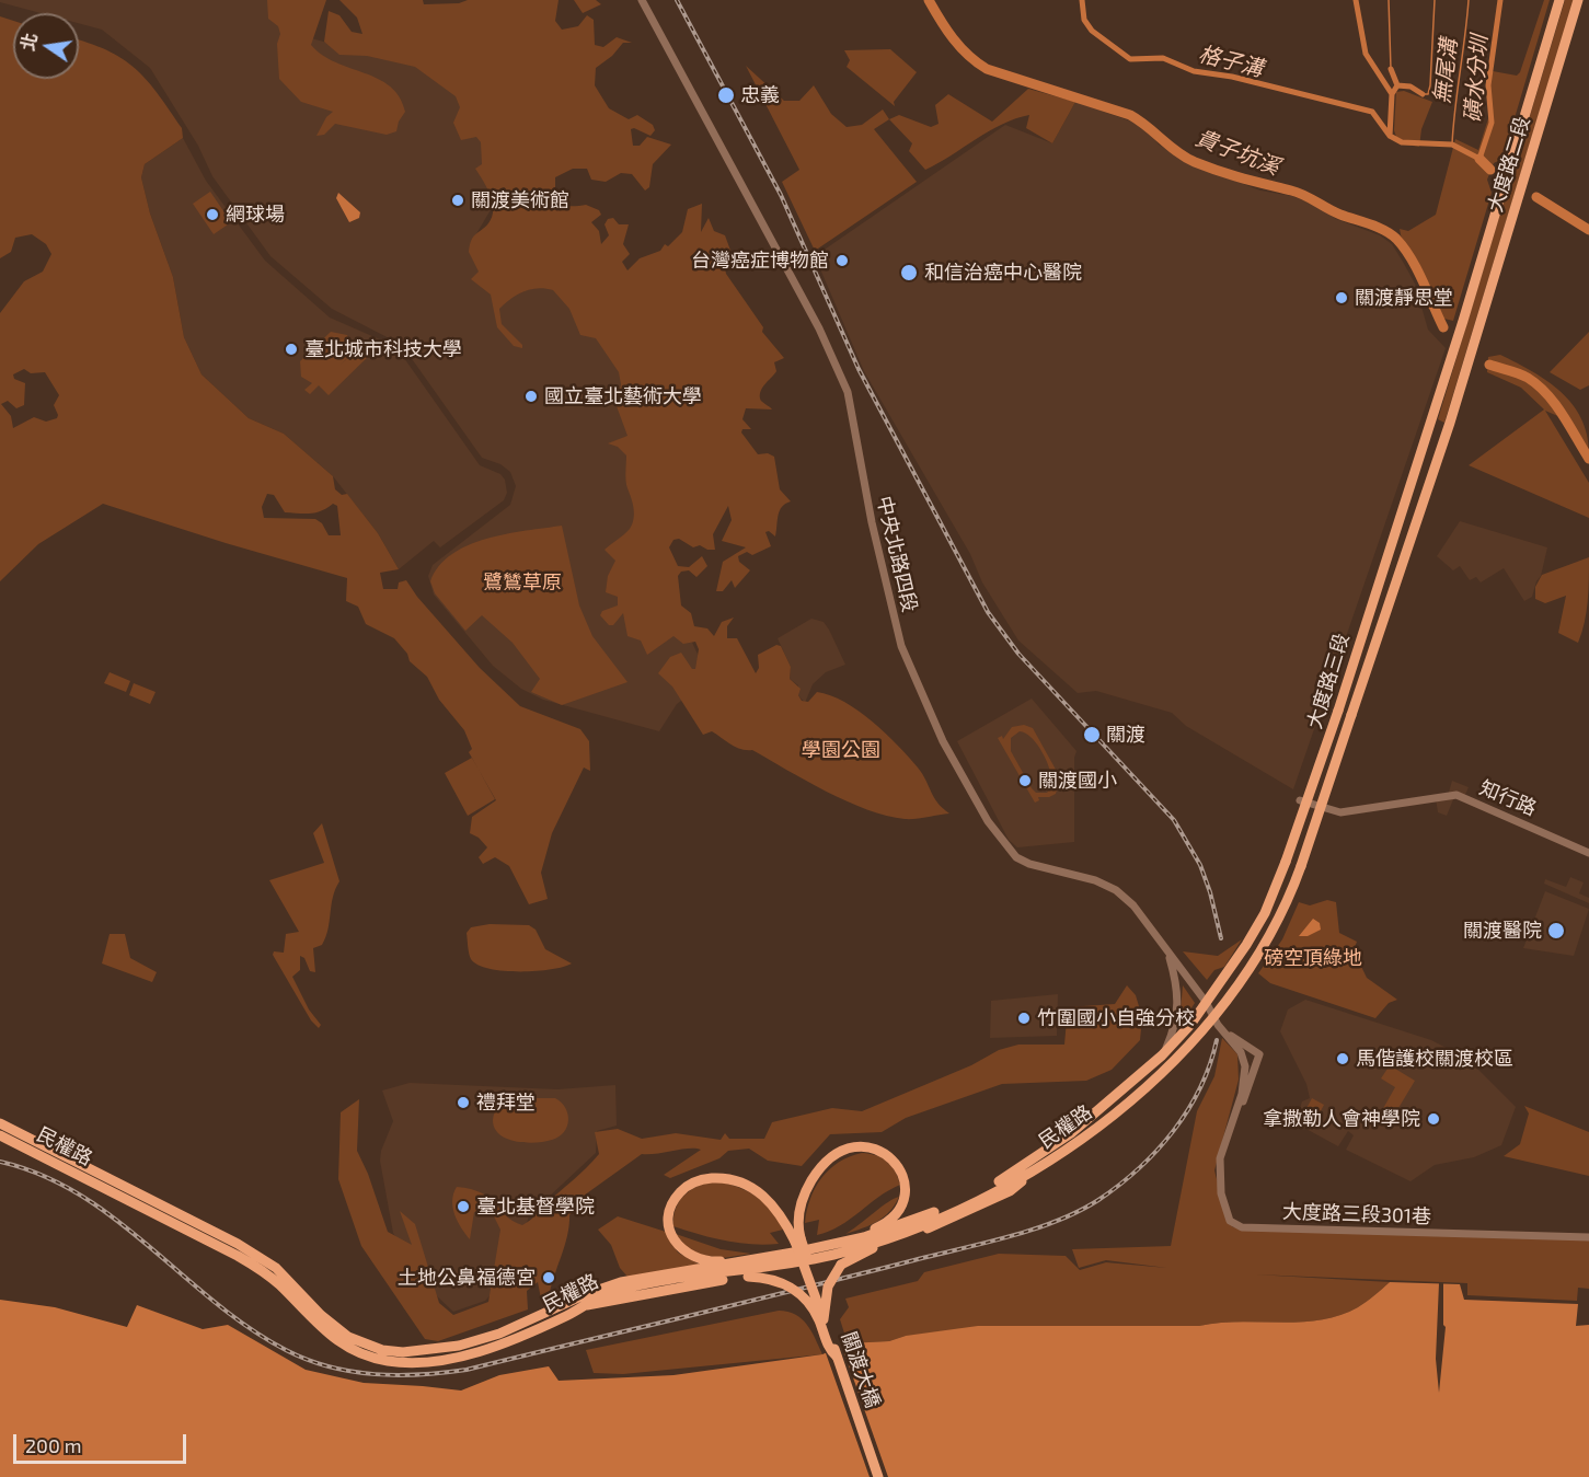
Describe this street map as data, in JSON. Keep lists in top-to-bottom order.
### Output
{
  "streets": {
    "main road": [
      "大度路二段",
      "大度路三段",
      "民權路",
      "關渡大橋"
    ],
    "street": ["中央北路四段", "知行路", "大度路三段301巷"]
  },
  "crossings": [
    ["大度路二段", "大度路三段"],
    ["中央北路四段", "大度路三段"],
    ["大度路三段", "民權路"],
    ["民權路", "關渡大橋"]
  ],
  "water": [
    "格子溝",
    "無尾溝",
    "磺水分圳",
    "貴子坑溪"
  ],
  "parks": ["鷺鷥草原", "學園公園", "磅空頂綠地"],
  "places": [
    "忠義",
    "關渡美術館",
    "網球場",
    "台灣癌症博物館",
    "和信治癌中心醫院",
    "關渡靜思堂",
    "臺北城市科技大學",
    "國立臺北藝術大學",
    "關渡",
    "關渡國小",
    "關渡醫院",
    "竹圍國小自強分校",
    "馬偕護校關渡校區",
    "禮拜堂",
    "拿撒勒人會神學院",
    "臺北基督學院",
    "土地公鼻福德宮"
  ],
  "scale_bar": "200 m",
  "north": "left"
}
